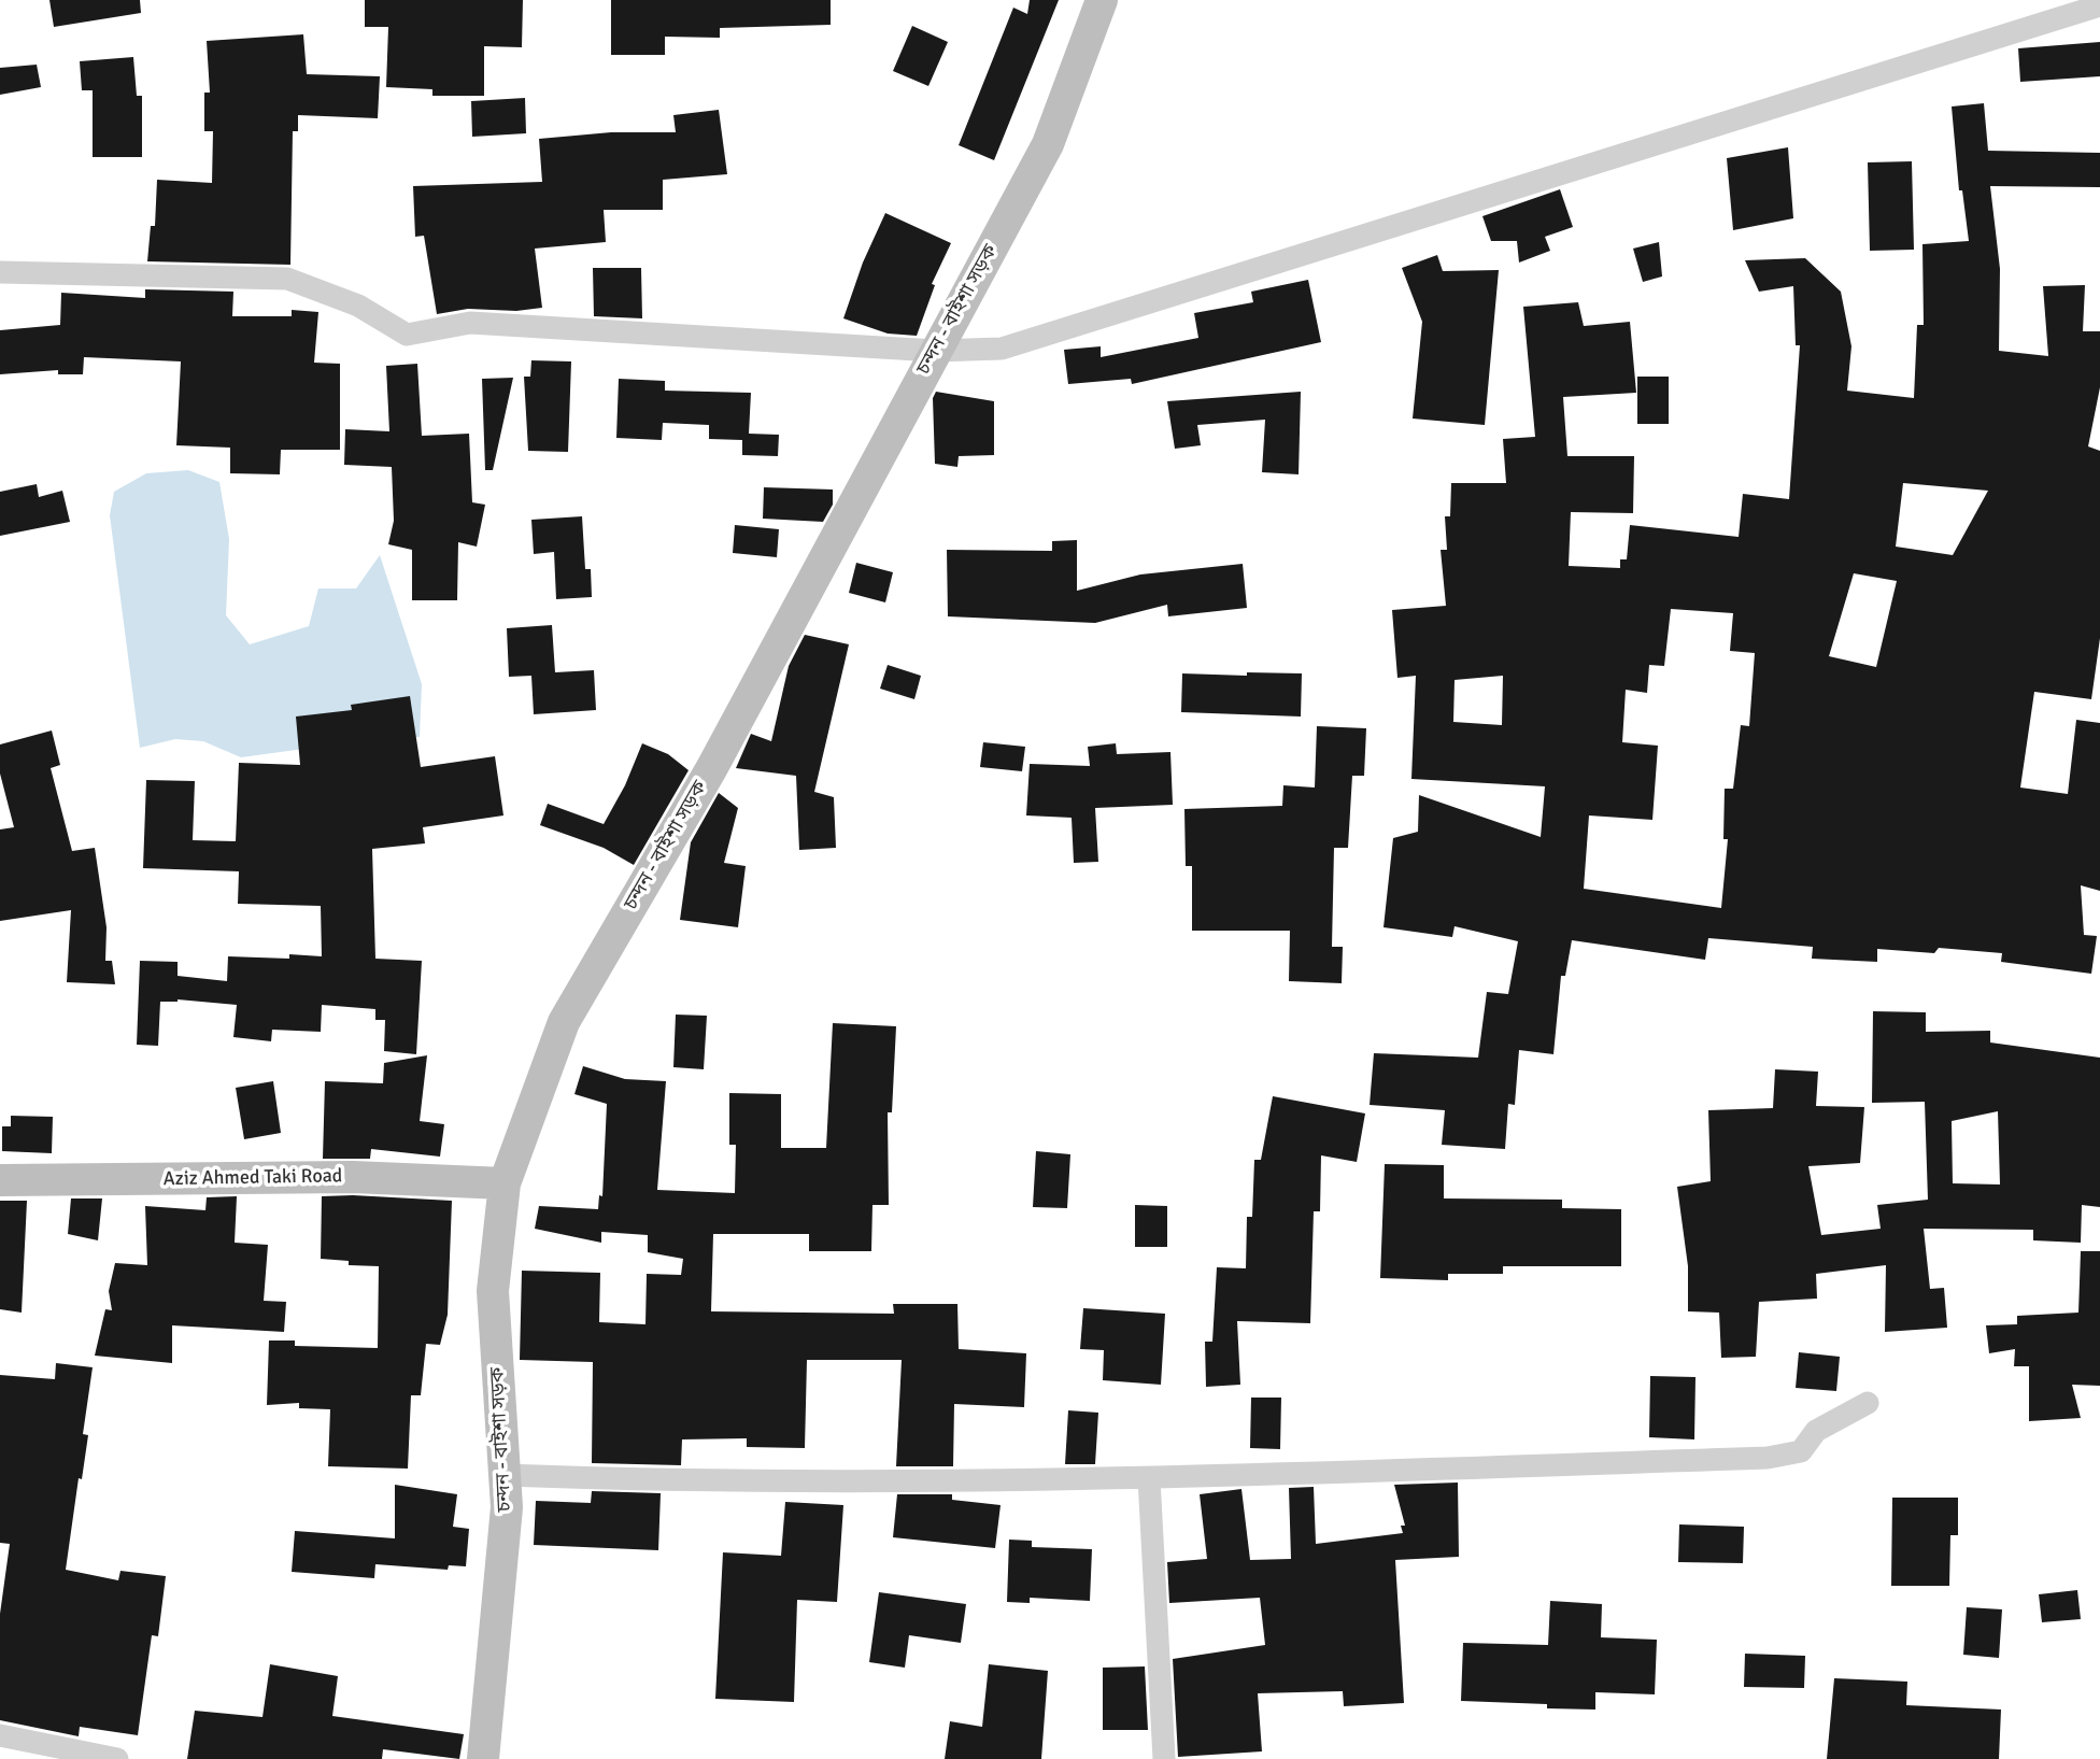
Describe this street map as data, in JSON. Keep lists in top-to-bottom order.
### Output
{
  "streets": {
    "main road": ["চন্দন - বাইশা সড়ক", "Aziz Ahmed Taki Road"]
  },
  "crossings": [
    ["চন্দন - বাইশা সড়ক", "Aziz Ahmed Taki Road"]
  ]
}
